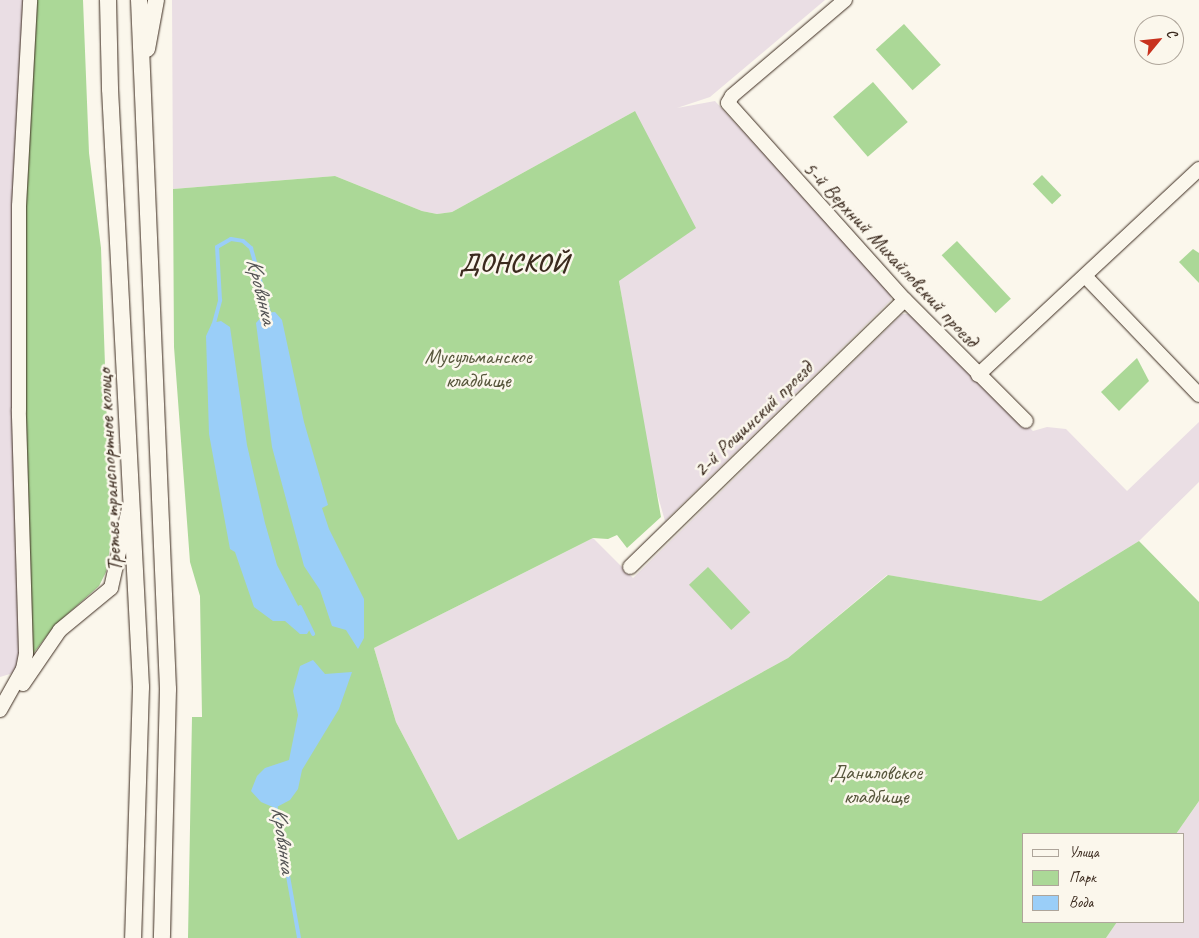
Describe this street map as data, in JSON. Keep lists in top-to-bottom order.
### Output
{
  "streets": {
    "main road": ["Третье транспортное кольцо"],
    "street": ["5-й Верхний Михайловский проезд", "2-й Рощинский проезд"]
  },
  "crossings": [
    ["5-й Верхний Михайловский проезд", "2-й Рощинский проезд"]
  ],
  "districts": ["ДОНСКОЙ"],
  "water": ["Кровянка"],
  "parks": ["Мусульманское кладбище", "Даниловское кладбище"],
  "legend": ["Улица", "Парк", "Вода"],
  "north": "top right"
}
